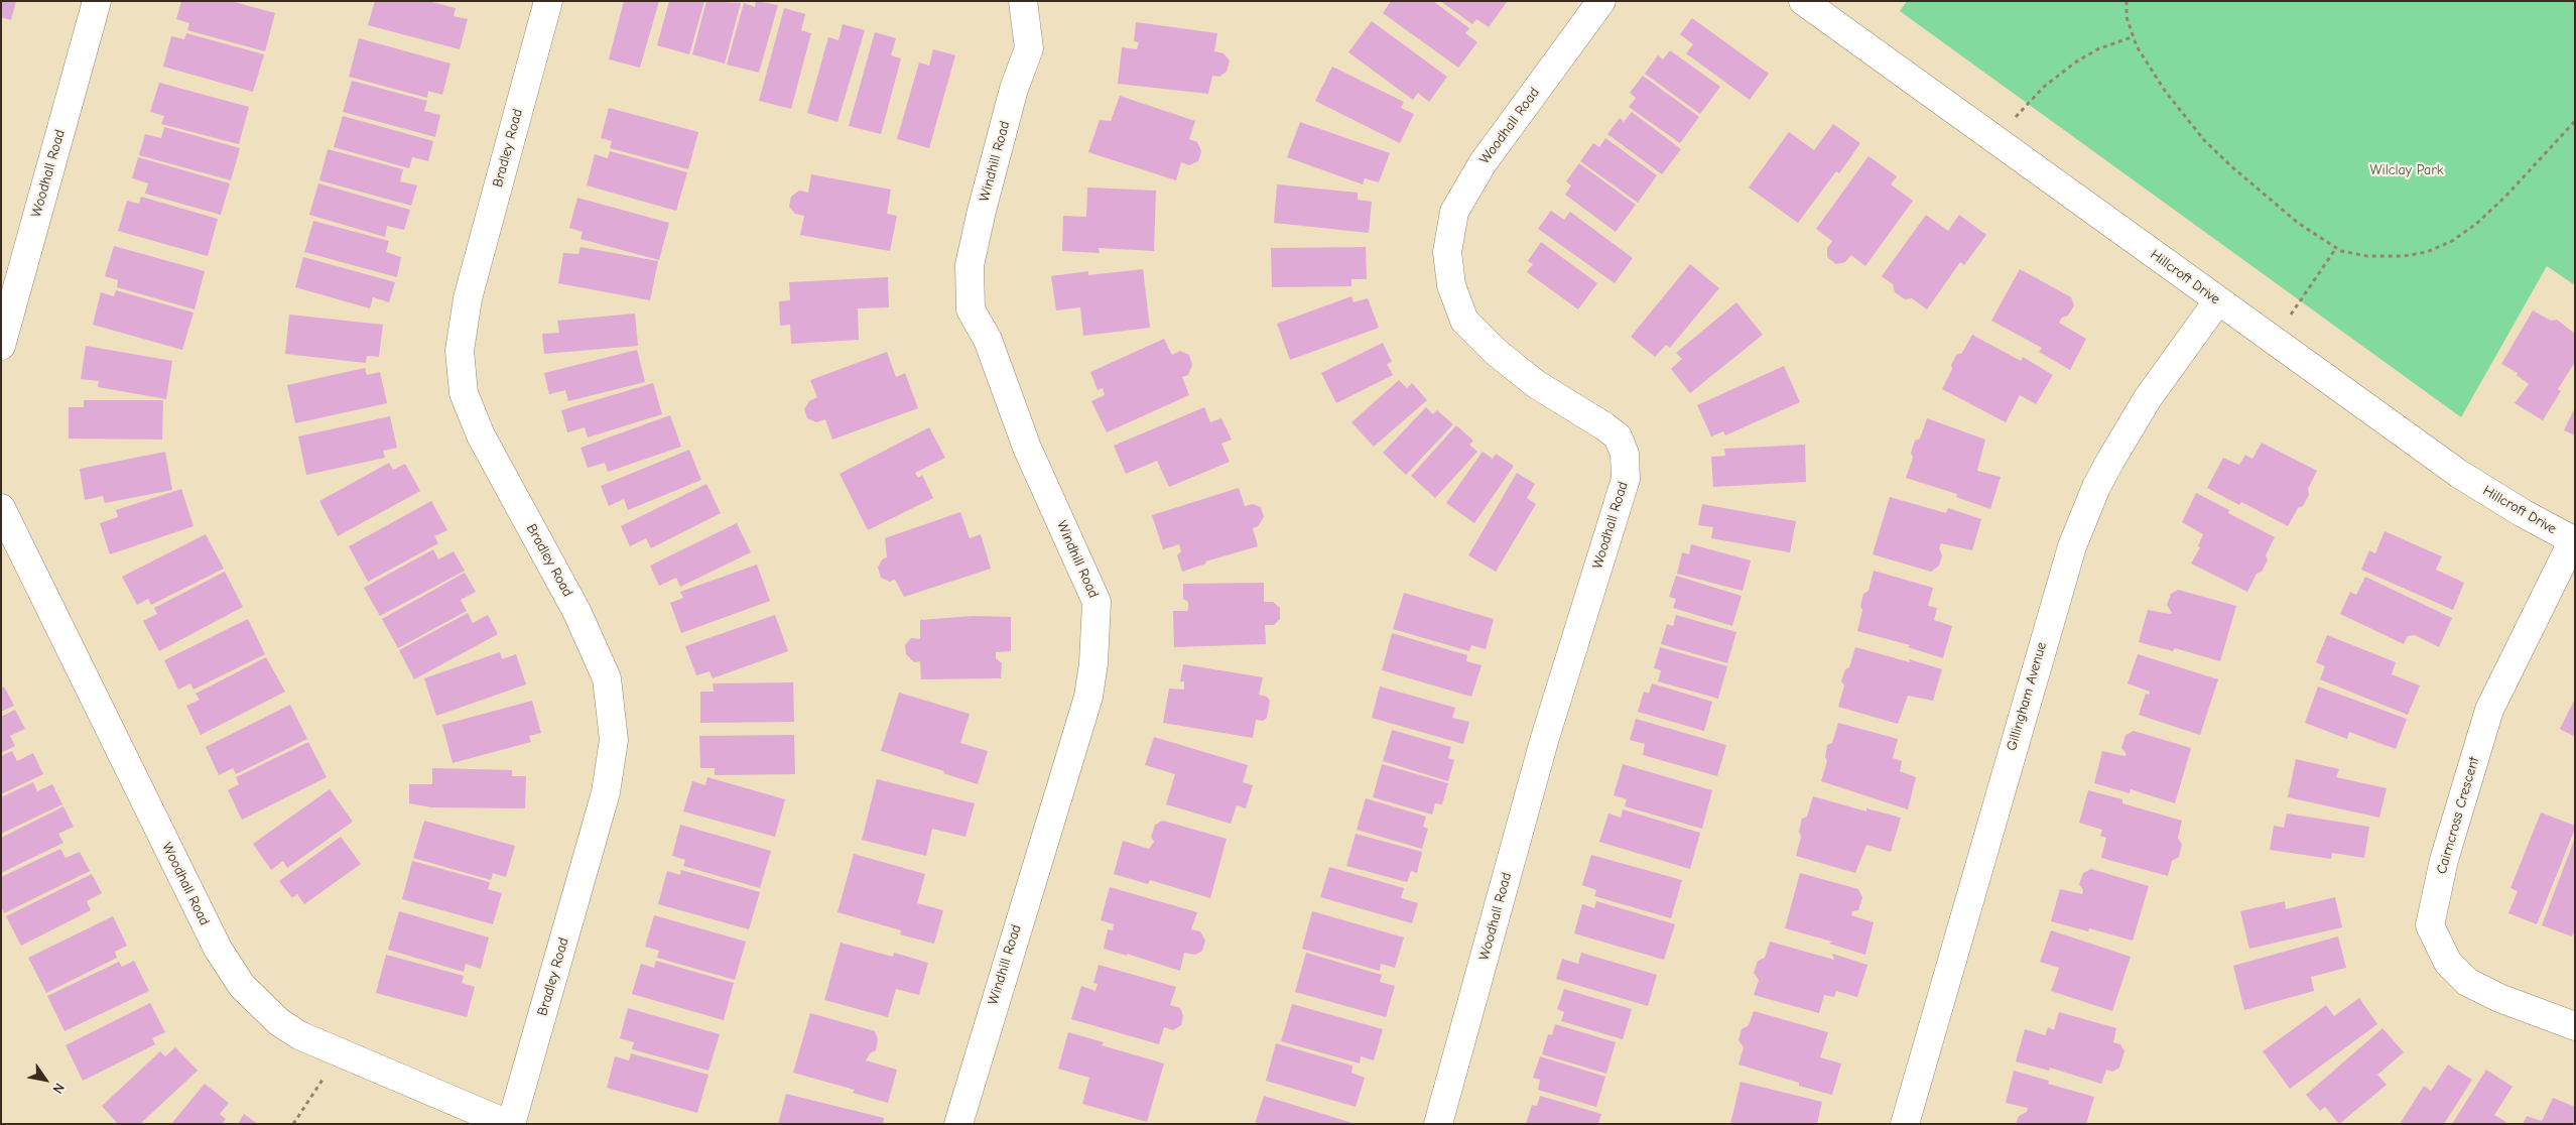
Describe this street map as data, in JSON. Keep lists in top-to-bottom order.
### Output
{
  "streets": {
    "street": [
      "Woodhall Road",
      "Bradley Road",
      "Windhill Road",
      "Hillcroft Drive",
      "Gillingham Avenue",
      "Cairncross Crescent"
    ]
  },
  "crossings": [
    ["Woodhall Road", "Bradley Road"],
    ["Hillcroft Drive", "Gillingham Avenue"],
    ["Hillcroft Drive", "Cairncross Crescent"]
  ],
  "parks": ["Wilclay Park"],
  "north": "bottom right"
}
